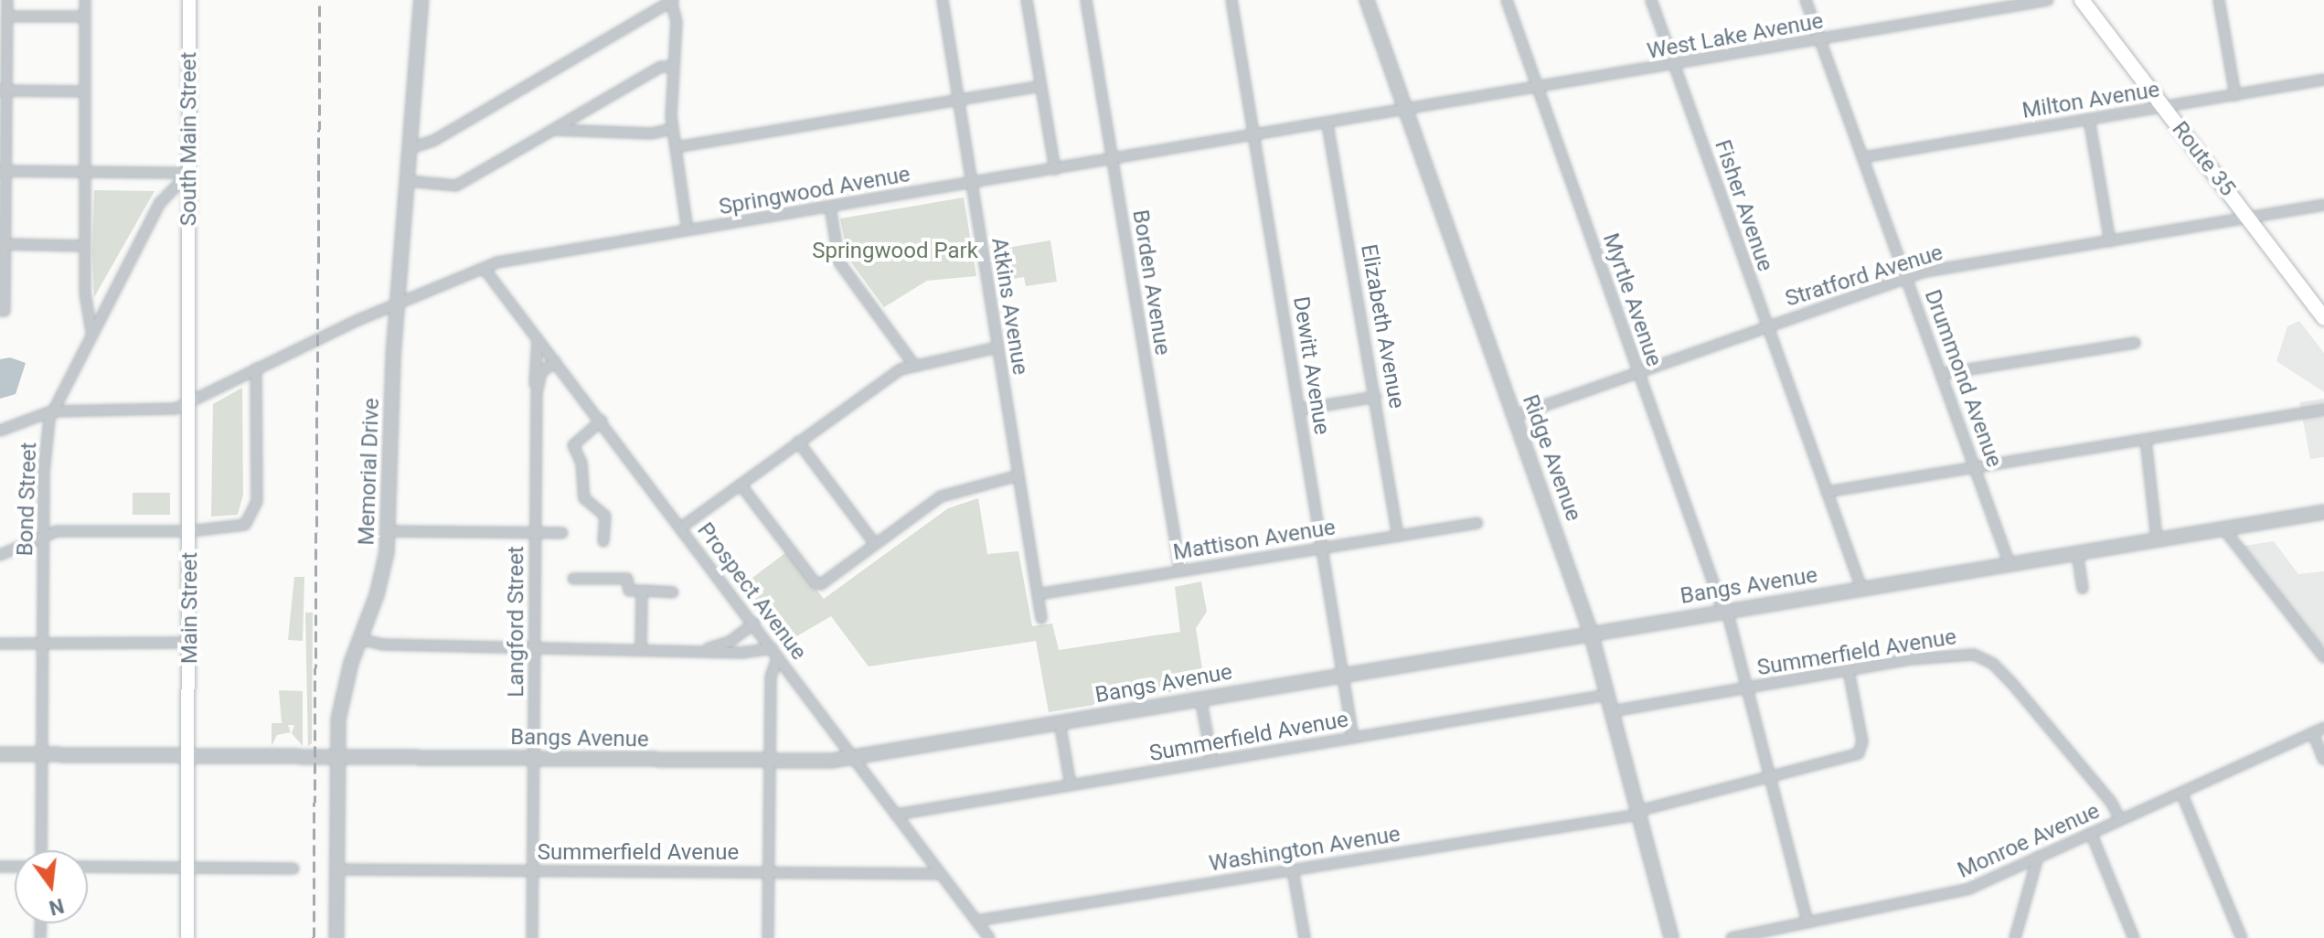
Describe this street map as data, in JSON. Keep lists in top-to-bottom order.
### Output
{
  "streets": {
    "main road": ["South Main Street", "Route 35", "Main Street"],
    "street": [
      "West Lake Avenue",
      "Milton Avenue",
      "Springwood Avenue",
      "Fisher Avenue",
      "Stratford Avenue",
      "Borden Avenue",
      "Myrtle Avenue",
      "Atkins Avenue",
      "Elizabeth Avenue",
      "Dewitt Avenue",
      "Drummond Avenue",
      "Ridge Avenue",
      "Memorial Drive",
      "Bond Street",
      "Mattison Avenue",
      "Bangs Avenue",
      "Prospect Avenue",
      "Langford Street",
      "Summerfield Avenue",
      "Monroe Avenue",
      "Washington Avenue"
    ]
  },
  "crossings": [
    ["West Lake Avenue", "Springwood Avenue"],
    ["West Lake Avenue", "Fisher Avenue"],
    ["West Lake Avenue", "Myrtle Avenue"],
    ["West Lake Avenue", "Drummond Avenue"],
    ["Milton Avenue", "Route 35"],
    ["Milton Avenue", "Drummond Avenue"],
    ["South Main Street", "Bond Street"],
    ["South Main Street", "Main Street"],
    ["Route 35", "Stratford Avenue"],
    ["Springwood Avenue", "Borden Avenue"],
    ["Springwood Avenue", "Atkins Avenue"],
    ["Springwood Avenue", "Elizabeth Avenue"],
    ["Springwood Avenue", "Dewitt Avenue"],
    ["Springwood Avenue", "Ridge Avenue"],
    ["Springwood Avenue", "Memorial Drive"],
    ["Springwood Avenue", "Bond Street"],
    ["Springwood Avenue", "Prospect Avenue"],
    ["Springwood Avenue", "Main Street"],
    ["Fisher Avenue", "Stratford Avenue"],
    ["Fisher Avenue", "Bangs Avenue"],
    ["Stratford Avenue", "Myrtle Avenue"],
    ["Stratford Avenue", "Drummond Avenue"],
    ["Stratford Avenue", "Ridge Avenue"],
    ["Borden Avenue", "Mattison Avenue"],
    ["Myrtle Avenue", "Bangs Avenue"],
    ["Myrtle Avenue", "Summerfield Avenue"],
    ["Myrtle Avenue", "Monroe Avenue"],
    ["Myrtle Avenue", "Washington Avenue"],
    ["Atkins Avenue", "Mattison Avenue"],
    ["Elizabeth Avenue", "Mattison Avenue"],
    ["Dewitt Avenue", "Mattison Avenue"],
    ["Dewitt Avenue", "Bangs Avenue"],
    ["Dewitt Avenue", "Summerfield Avenue"],
    ["Drummond Avenue", "Bangs Avenue"],
    ["Ridge Avenue", "Bangs Avenue"],
    ["Ridge Avenue", "Summerfield Avenue"],
    ["Ridge Avenue", "Washington Avenue"],
    ["Memorial Drive", "Bangs Avenue"],
    ["Memorial Drive", "Summerfield Avenue"],
    ["Bond Street", "Bangs Avenue"],
    ["Bangs Avenue", "Prospect Avenue"],
    ["Bangs Avenue", "Main Street"],
    ["Bangs Avenue", "Langford Street"],
    ["Prospect Avenue", "Langford Street"],
    ["Prospect Avenue", "Summerfield Avenue"],
    ["Prospect Avenue", "Washington Avenue"],
    ["Langford Street", "Summerfield Avenue"],
    ["Summerfield Avenue", "Monroe Avenue"],
    ["Summerfield Avenue", "Washington Avenue"]
  ],
  "parks": ["Springwood Park"],
  "north": "bottom"
}
